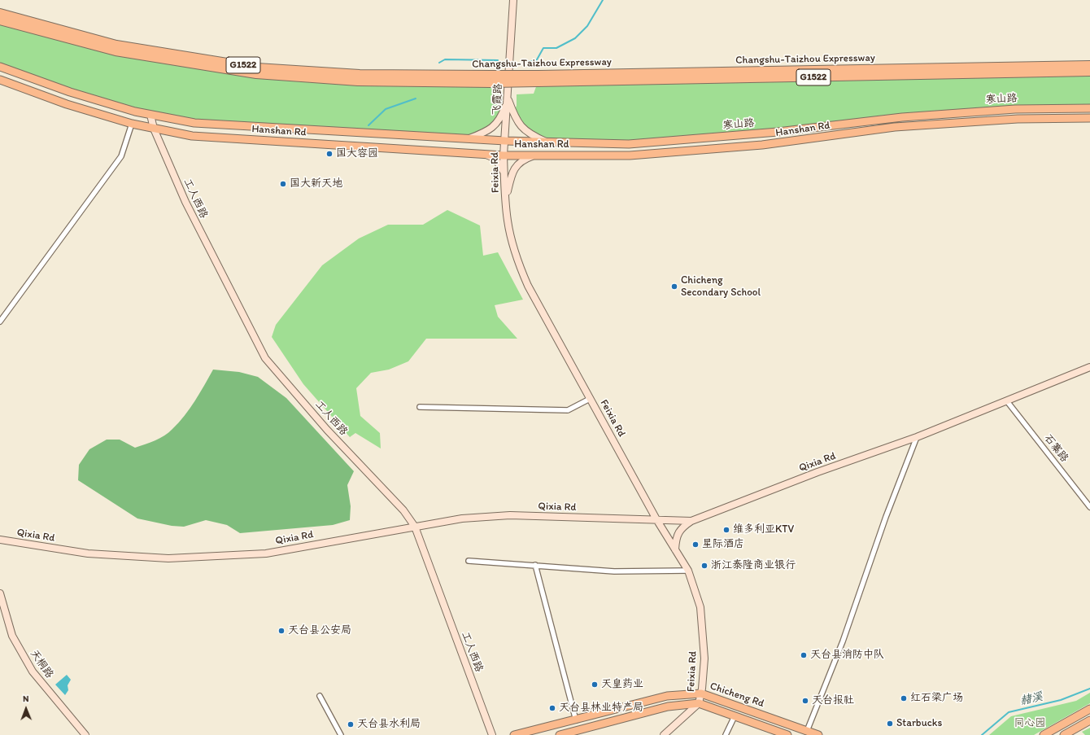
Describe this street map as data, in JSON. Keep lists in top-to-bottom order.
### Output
{
  "streets": {
    "highway": ["Changshu-Taizhou Expressway", "G1522"],
    "main road": [
      "飞霞路",
      "寒山路",
      "Hanshan Rd",
      "Feixia Rd",
      "工人西路",
      "Qixia Rd",
      "天桐路",
      "Chicheng Rd"
    ],
    "street": ["石寨路"]
  },
  "crossings": [
    ["飞霞路", "寒山路"],
    ["飞霞路", "Hanshan Rd"],
    ["飞霞路", "Feixia Rd"],
    ["寒山路", "Hanshan Rd"],
    ["寒山路", "Feixia Rd"],
    ["Hanshan Rd", "Feixia Rd"],
    ["Hanshan Rd", "工人西路"],
    ["Feixia Rd", "Qixia Rd"],
    ["Feixia Rd", "Chicheng Rd"],
    ["工人西路", "Qixia Rd"],
    ["石寨路", "Qixia Rd"]
  ],
  "water": ["赭溪"],
  "parks": ["同心园"],
  "places": [
    "国大容园",
    "国大新天地",
    "Chicheng Secondary School",
    "维多利亚KTV",
    "星际酒店",
    "浙江泰隆商业银行",
    "天台县公安局",
    "天台县消防中队",
    "天皇药业",
    "红石梁广场",
    "天台报社",
    "天台县林业特产局",
    "Starbucks",
    "天台县水利局"
  ],
  "north": "top"
}
